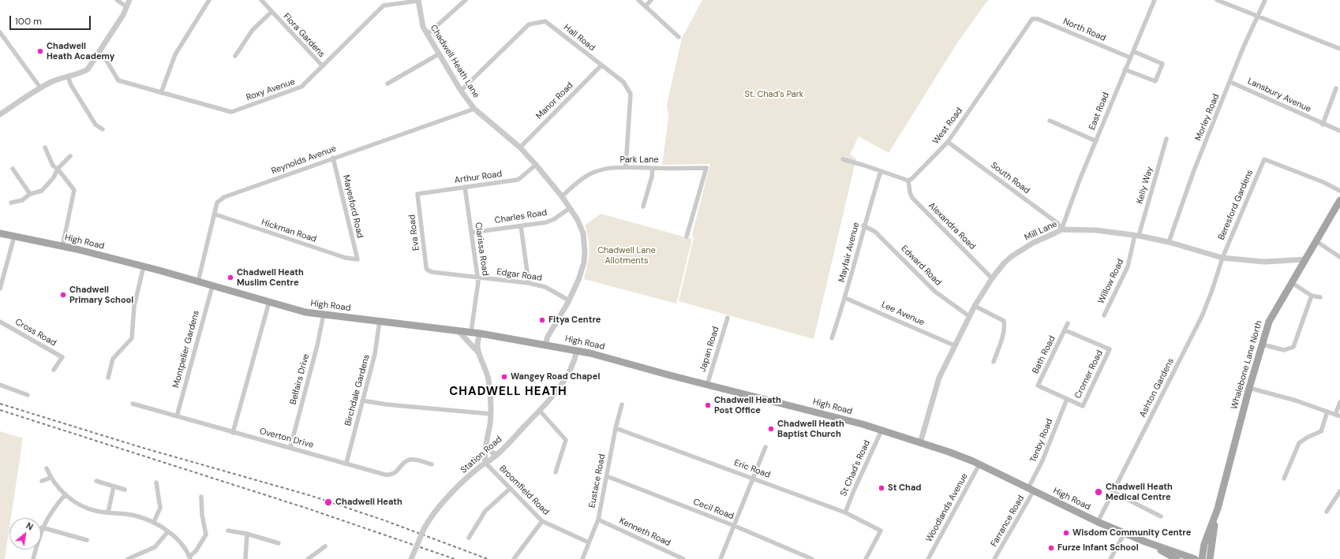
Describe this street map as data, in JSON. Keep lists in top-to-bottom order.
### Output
{
  "streets": {
    "main road": ["High Road", "Whalebone Lane North"],
    "street": [
      "North Road",
      "Flora Gardens",
      "Hall Road",
      "Chadwell Heath Lane",
      "Roxy Avenue",
      "Lansbury Avenue",
      "Manor Road",
      "East Road",
      "Morley Road",
      "West Road",
      "Reynolds Avenue",
      "Park Lane",
      "Arthur Road",
      "South Road",
      "Kelly Way",
      "Beresford Gardens",
      "Mayesford Road",
      "Charles Road",
      "Alexandra Road",
      "Hickman Road",
      "Mill Lane",
      "Eva Road",
      "Clarissa Road",
      "Mayfair Avenue",
      "Edward Road",
      "Edgar Road",
      "Willow Road",
      "Lee Avenue",
      "Cross Road",
      "Montpelier Gardens",
      "Japan Road",
      "Bath Road",
      "Cromer Road",
      "Belfairs Drive",
      "Ashton Gardens",
      "Birchdale Gardens",
      "Overton Drive",
      "Tenby Road",
      "Station Road",
      "St Chad's Road",
      "Eric Road",
      "Eustace Road",
      "Broomfield Road",
      "Woodlands Avenue",
      "Cecil Road",
      "Farrance Road",
      "Kenneth Road"
    ]
  },
  "crossings": [
    ["North Road", "East Road"],
    ["North Road", "West Road"],
    ["Flora Gardens", "Roxy Avenue"],
    ["Hall Road", "Chadwell Heath Lane"],
    ["Hall Road", "Manor Road"],
    ["Hall Road", "Park Lane"],
    ["Chadwell Heath Lane", "Roxy Avenue"],
    ["Chadwell Heath Lane", "Manor Road"],
    ["Chadwell Heath Lane", "Reynolds Avenue"],
    ["Chadwell Heath Lane", "Park Lane"],
    ["Chadwell Heath Lane", "Arthur Road"],
    ["Chadwell Heath Lane", "Charles Road"],
    ["Chadwell Heath Lane", "High Road"],
    ["Chadwell Heath Lane", "Edgar Road"],
    ["Lansbury Avenue", "Morley Road"],
    ["East Road", "South Road"],
    ["East Road", "Mill Lane"],
    ["Morley Road", "Mill Lane"],
    ["West Road", "South Road"],
    ["West Road", "Alexandra Road"],
    ["Reynolds Avenue", "Mayesford Road"],
    ["Reynolds Avenue", "Hickman Road"],
    ["Reynolds Avenue", "High Road"],
    ["Arthur Road", "Eva Road"],
    ["Arthur Road", "Clarissa Road"],
    ["South Road", "Mill Lane"],
    ["Kelly Way", "Mill Lane"],
    ["Kelly Way", "Willow Road"],
    ["Beresford Gardens", "Mill Lane"],
    ["Beresford Gardens", "Ashton Gardens"],
    ["Mayesford Road", "Hickman Road"],
    ["Charles Road", "Clarissa Road"],
    ["Alexandra Road", "Mill Lane"],
    ["Mill Lane", "High Road"],
    ["Mill Lane", "Edward Road"],
    ["Mill Lane", "Willow Road"],
    ["Mill Lane", "Lee Avenue"],
    ["Mill Lane", "Whalebone Lane North"],
    ["Mill Lane", "Ashton Gardens"],
    ["Eva Road", "Edgar Road"],
    ["High Road", "Clarissa Road"],
    ["High Road", "Montpelier Gardens"],
    ["High Road", "Japan Road"],
    ["High Road", "Belfairs Drive"],
    ["High Road", "Ashton Gardens"],
    ["High Road", "Birchdale Gardens"],
    ["High Road", "Tenby Road"],
    ["High Road", "Station Road"],
    ["High Road", "St Chad's Road"],
    ["High Road", "Woodlands Avenue"],
    ["High Road", "Farrance Road"],
    ["Clarissa Road", "Edgar Road"],
    ["Mayfair Avenue", "Edward Road"],
    ["Mayfair Avenue", "Lee Avenue"],
    ["Montpelier Gardens", "Overton Drive"],
    ["Bath Road", "Cromer Road"],
    ["Bath Road", "Tenby Road"],
    ["Cromer Road", "Tenby Road"],
    ["Belfairs Drive", "Overton Drive"],
    ["Birchdale Gardens", "Overton Drive"],
    ["Tenby Road", "Farrance Road"],
    ["Station Road", "Broomfield Road"],
    ["St Chad's Road", "Eric Road"],
    ["Eric Road", "Eustace Road"],
    ["Eustace Road", "Broomfield Road"],
    ["Eustace Road", "Cecil Road"],
    ["Eustace Road", "Kenneth Road"]
  ],
  "districts": ["CHADWELL HEATH"],
  "parks": ["St. Chad's Park", "Chadwell Lane Allotments"],
  "places": [
    "Chadwell Heath Academy",
    "Chadwell Heath Muslim Centre",
    "Chadwell Primary School",
    "Fitya Centre",
    "Wangey Road Chapel",
    "Chadwell Heath Post Office",
    "Chadwell Heath Baptist Church",
    "St Chad",
    "Chadwell Heath Medical Centre",
    "Chadwell Heath",
    "Wisdom Community Centre",
    "Furze Infant School"
  ],
  "scale_bar": "100 m",
  "north": "top right"
}
